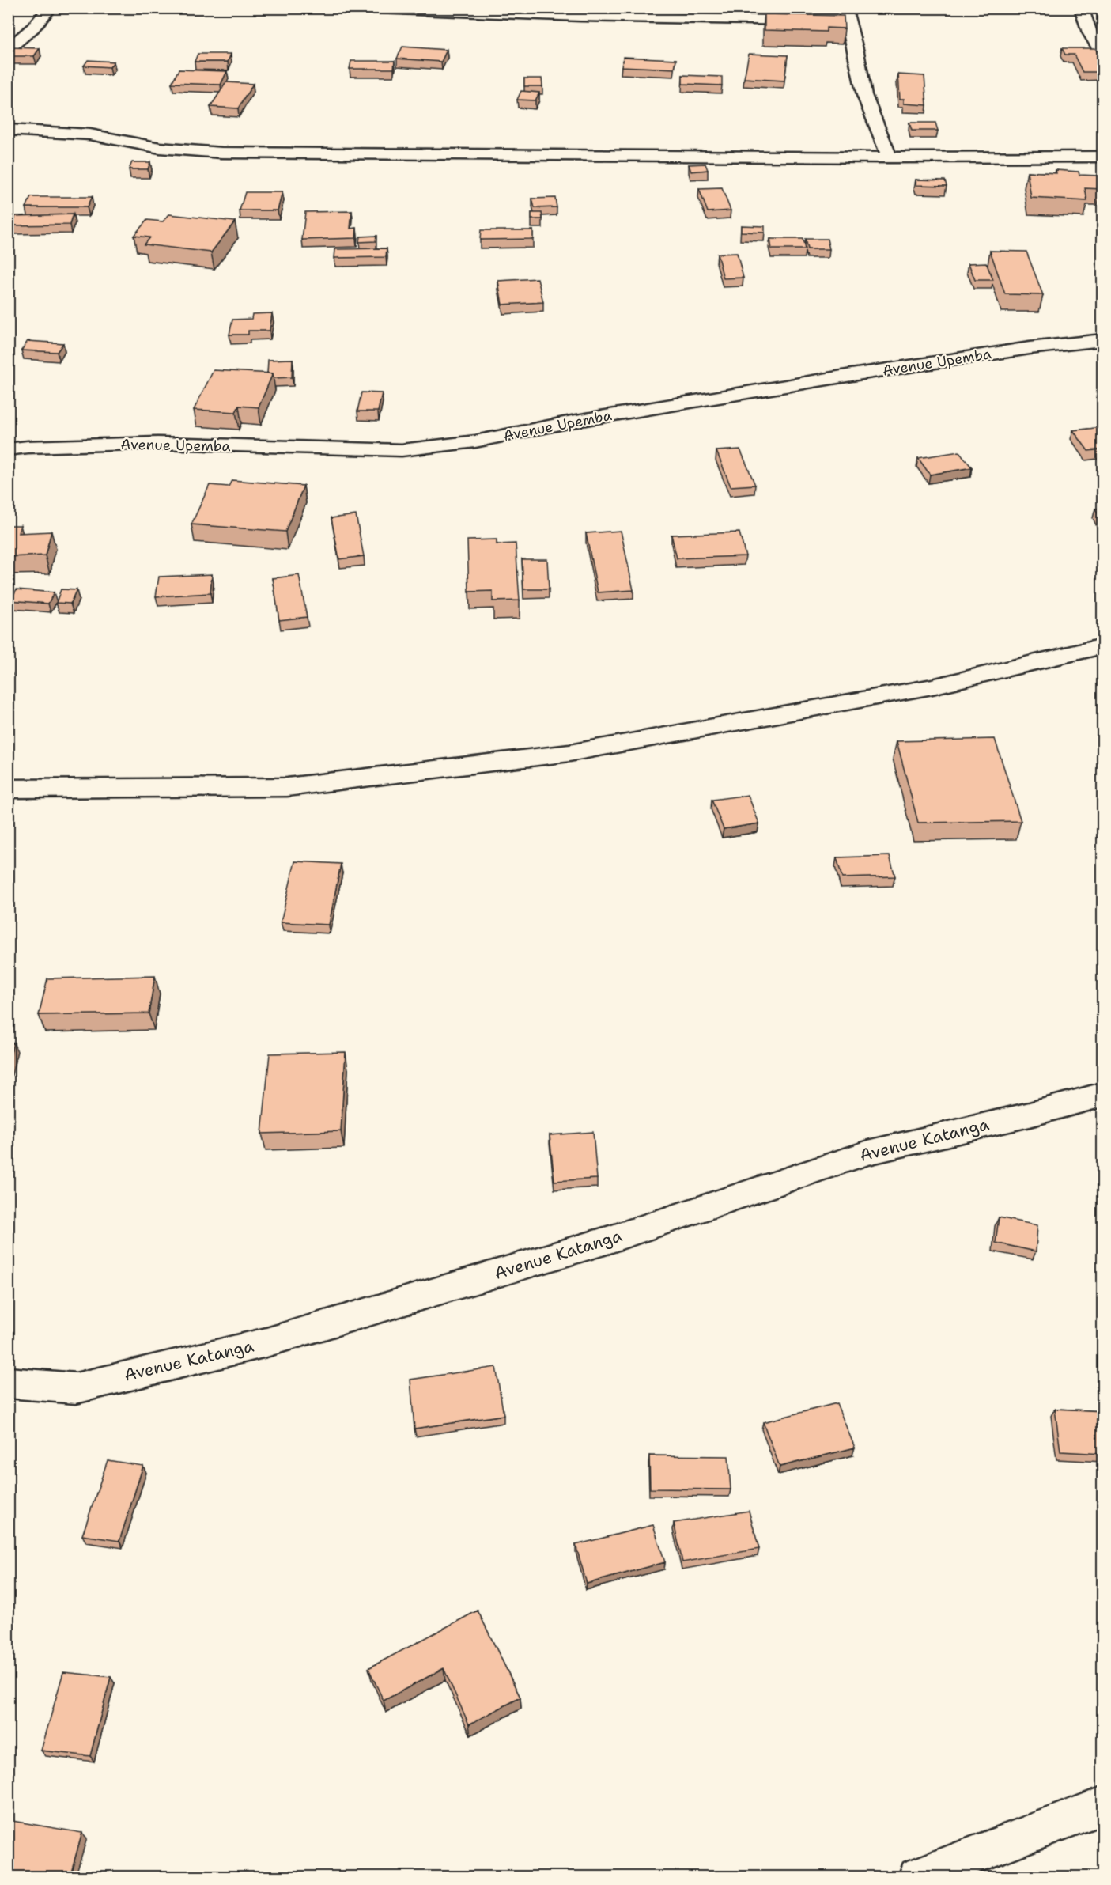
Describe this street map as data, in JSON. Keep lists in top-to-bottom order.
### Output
{
  "streets": {
    "street": ["Avenue Upemba", "Avenue Katanga"]
  }
}
